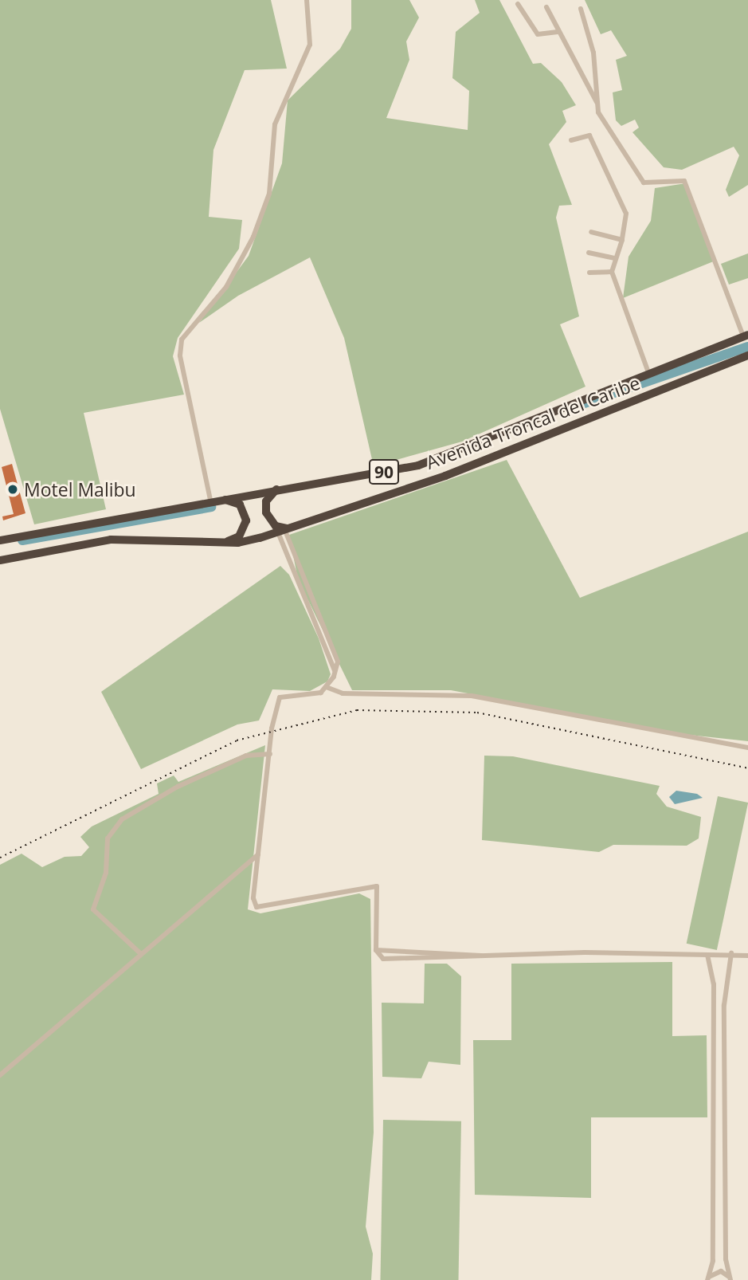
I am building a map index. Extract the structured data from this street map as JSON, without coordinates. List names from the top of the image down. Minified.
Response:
{"streets":{"highway":["Avenida Troncal del Caribe","90"]},"places":["Motel Malibu"]}
